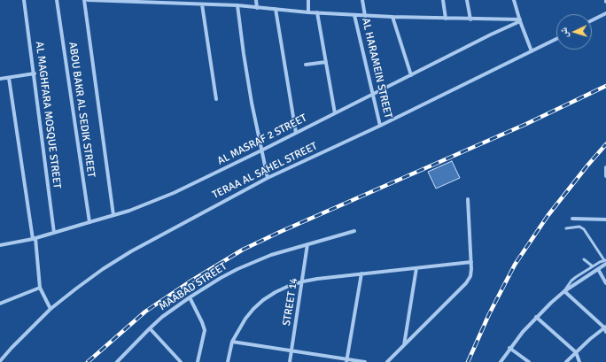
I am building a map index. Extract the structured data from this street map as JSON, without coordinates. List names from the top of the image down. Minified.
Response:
{"streets":{"street":["AL HARAMEIN STREET","ABOU BAKR AL SEDIK STREET","AL MAGHFARA MOSQUE STREET","AL MASRAF 2 STREET","TERAA AL SAHEL STREET","MAABAD STREET","STREET 14"]},"crossings":[["AL HARAMEIN STREET","AL MASRAF 2 STREET"],["AL HARAMEIN STREET","TERAA AL SAHEL STREET"],["ABOU BAKR AL SEDIK STREET","AL MASRAF 2 STREET"],["AL MAGHFARA MOSQUE STREET","AL MASRAF 2 STREET"],["MAABAD STREET","STREET 14"]],"north":"left"}
